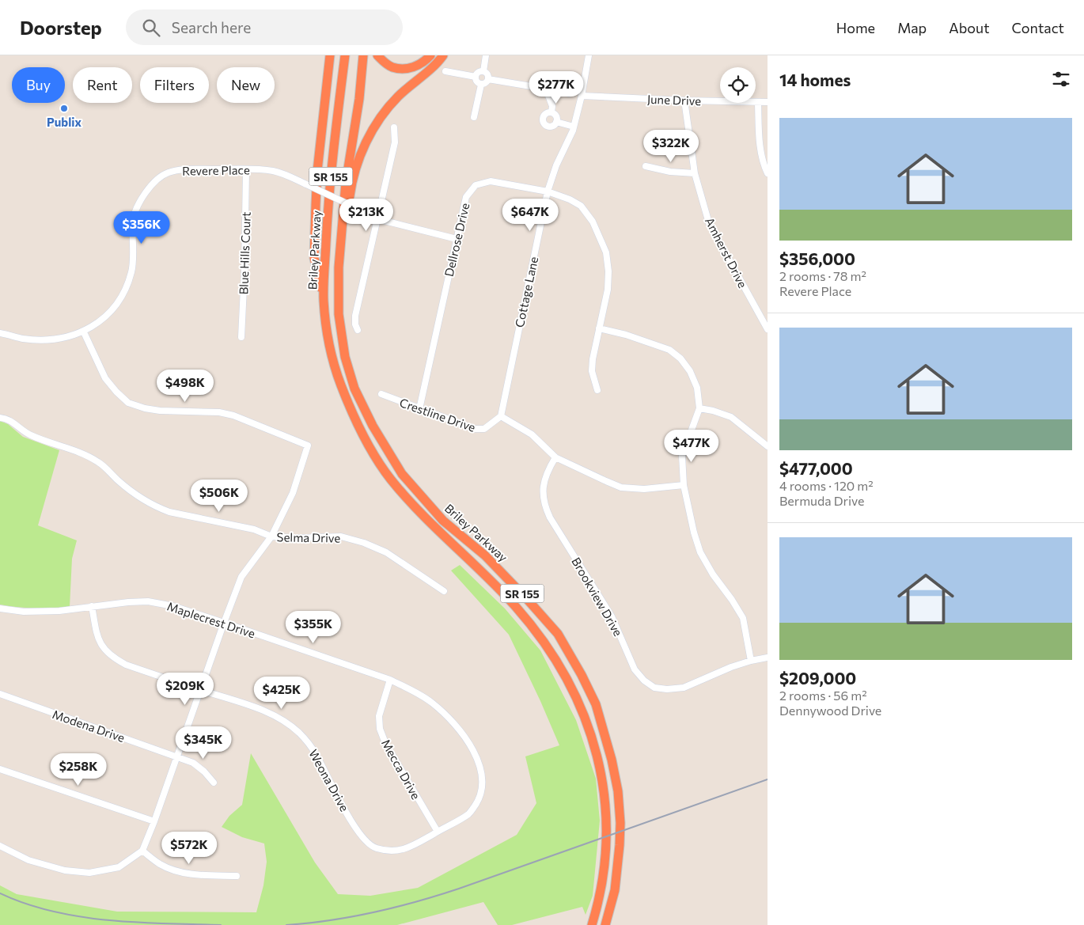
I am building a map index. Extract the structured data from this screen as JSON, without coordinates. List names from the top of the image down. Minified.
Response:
{"streets":{"highway":["SR 155","Briley Parkway"],"street":["June Drive","Revere Place","Dellrose Drive","Amherst Drive","Blue Hills Court","Cottage Lane","Crestline Drive","Selma Drive","Brookview Drive","Maplecrest Drive","Modena Drive","Mecca Drive","Weona Drive"]},"crossings":[["June Drive","Amherst Drive"],["June Drive","Cottage Lane"],["Revere Place","Dellrose Drive"],["Revere Place","Blue Hills Court"],["Dellrose Drive","Cottage Lane"],["Dellrose Drive","Crestline Drive"],["Cottage Lane","Crestline Drive"],["Maplecrest Drive","Mecca Drive"],["Maplecrest Drive","Weona Drive"],["Mecca Drive","Weona Drive"]],"places":["Publix"],"page":{"header":"Doorstep","search":"Search here","nav":["Home","Map","About","Contact"],"heading":"14 homes","chip":["Buy","Rent","Filters","New"],"price":["$277K","$322K","$213K","$647K","$356K","$498K","$477K","$506K","$355K","$209K","$425K","$345K","$258K","$572K"],"list":[{"name":"$356,000","note":"2 rooms · 78 m² · Revere Place"},{"name":"$477,000","note":"4 rooms · 120 m² · Bermuda Drive"},{"name":"$209,000","note":"2 rooms · 56 m² · Dennywood Drive"}]}}
